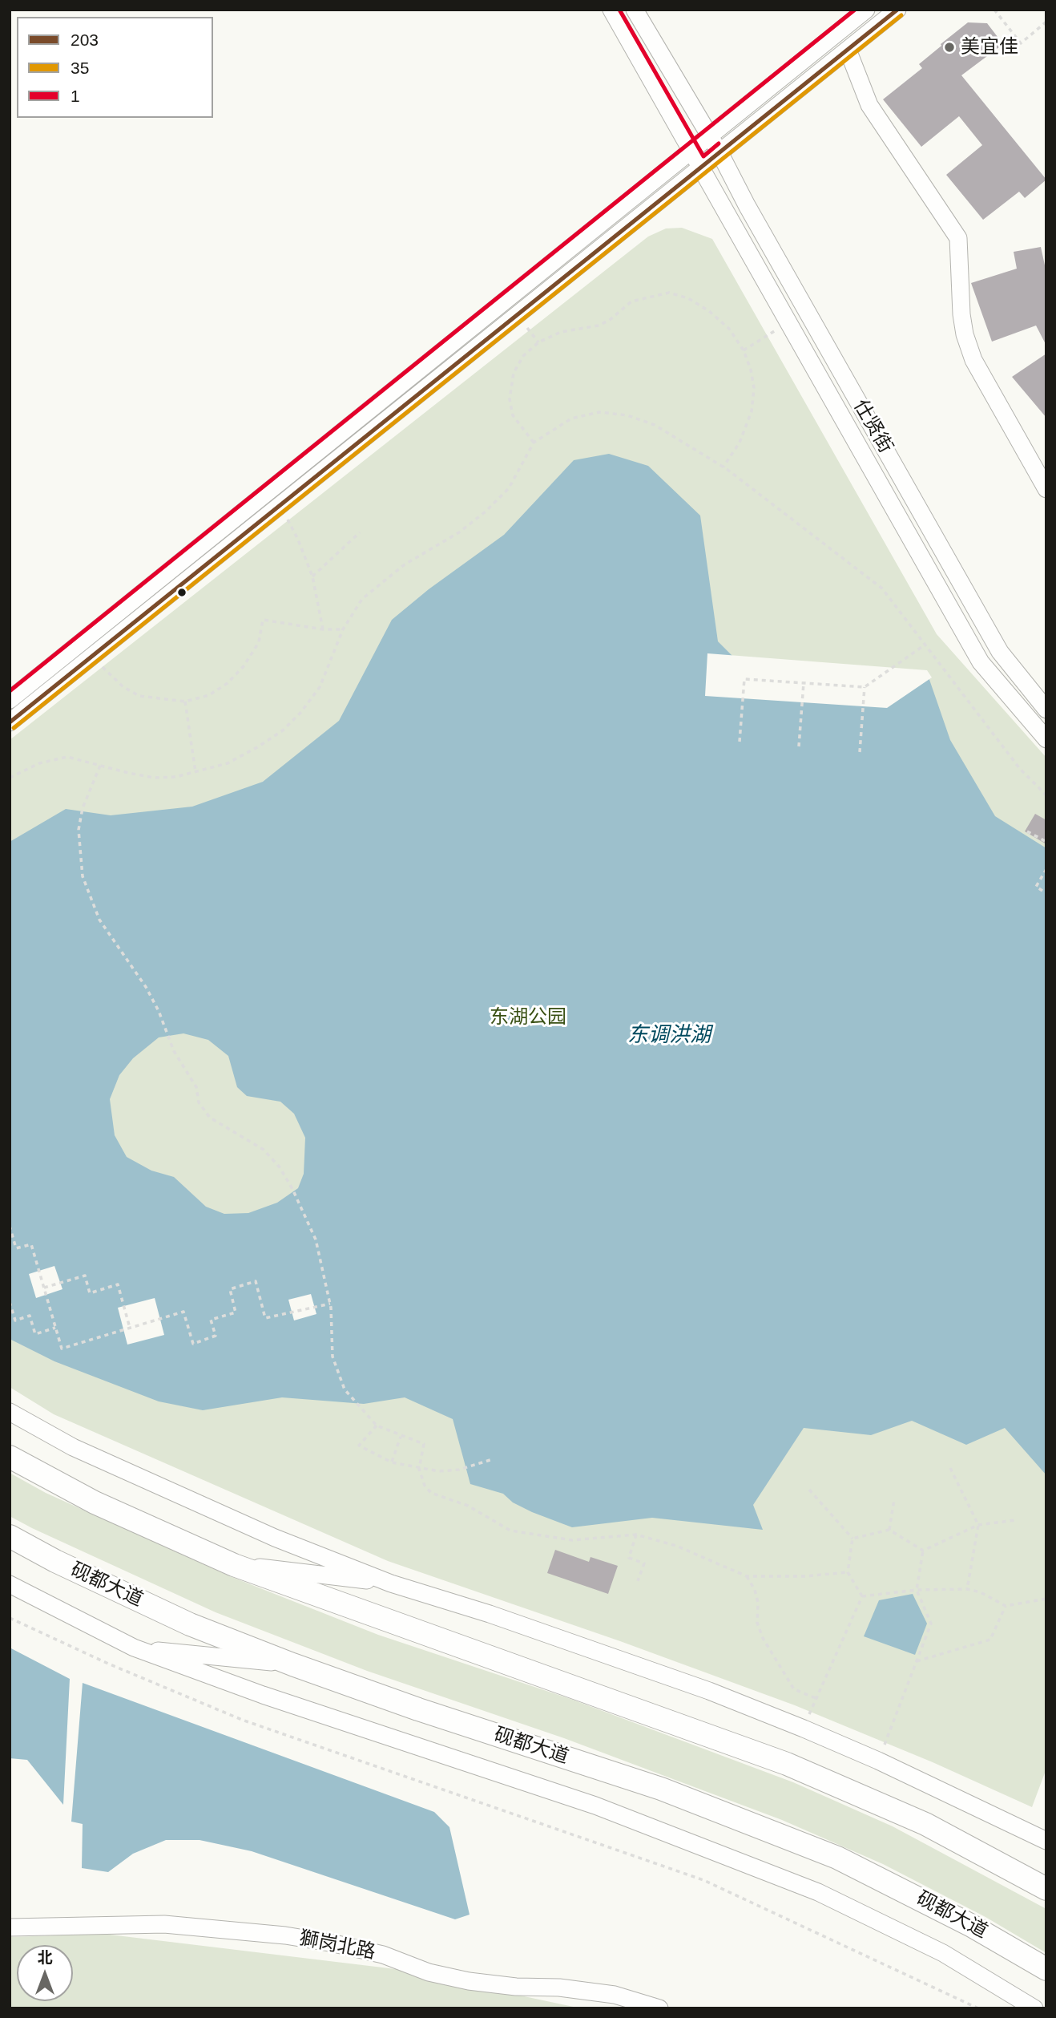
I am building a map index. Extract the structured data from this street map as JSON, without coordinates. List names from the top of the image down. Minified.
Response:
{"streets":{"main road":["砚都大道"],"street":["仕贤街","獅岗北路"]},"water":["东调洪湖"],"parks":["东湖公园"],"places":["美宜佳"],"lines":["transit line 203","transit line 1","transit line 35"],"legend":["203","35","1"],"north":"top"}
